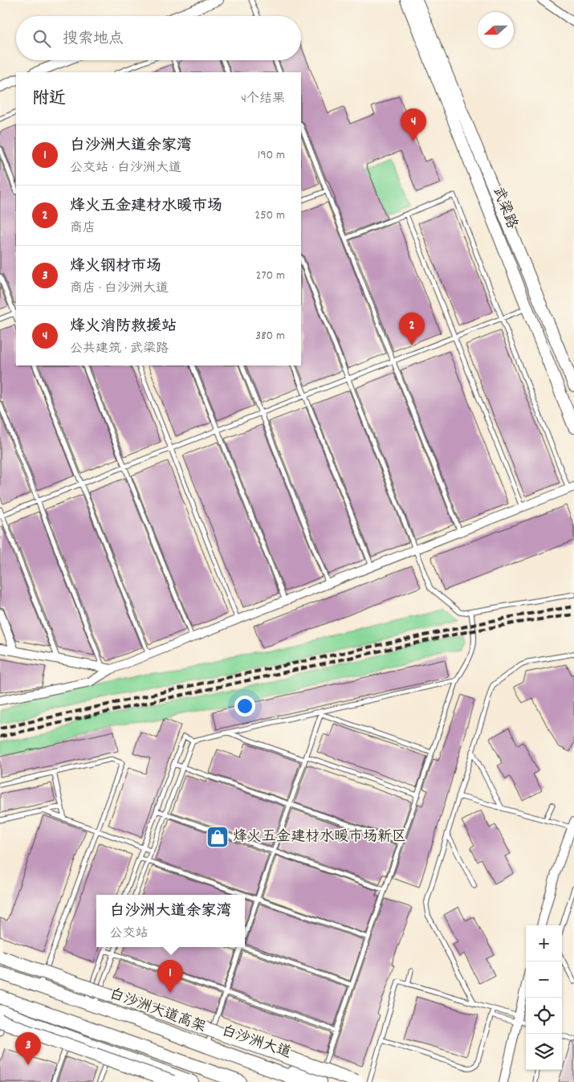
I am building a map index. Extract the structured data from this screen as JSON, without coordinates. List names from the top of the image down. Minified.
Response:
{"streets":{"main road":["武梁路","白沙洲大道高架","白沙洲大道"]},"places":{"shop":["烽火五金建材水暖市场新区"]},"north":"left","page":{"search":"搜索地点","heading":["附近","4个结果"],"pins":["4","2","1","3"],"list":[{"mark":"1","name":"白沙洲大道余家湾","note":"公交站 · 白沙洲大道","value":"190 m"},{"mark":"2","name":"烽火五金建材水暖市场","note":"商店","value":"250 m"},{"mark":"3","name":"烽火钢材市场","note":"商店 · 白沙洲大道","value":"270 m"},{"mark":"4","name":"烽火消防救援站","note":"公共建筑 · 武梁路","value":"380 m"}],"popup":["白沙洲大道余家湾","公交站"],"map_buttons":["+","−"]}}
